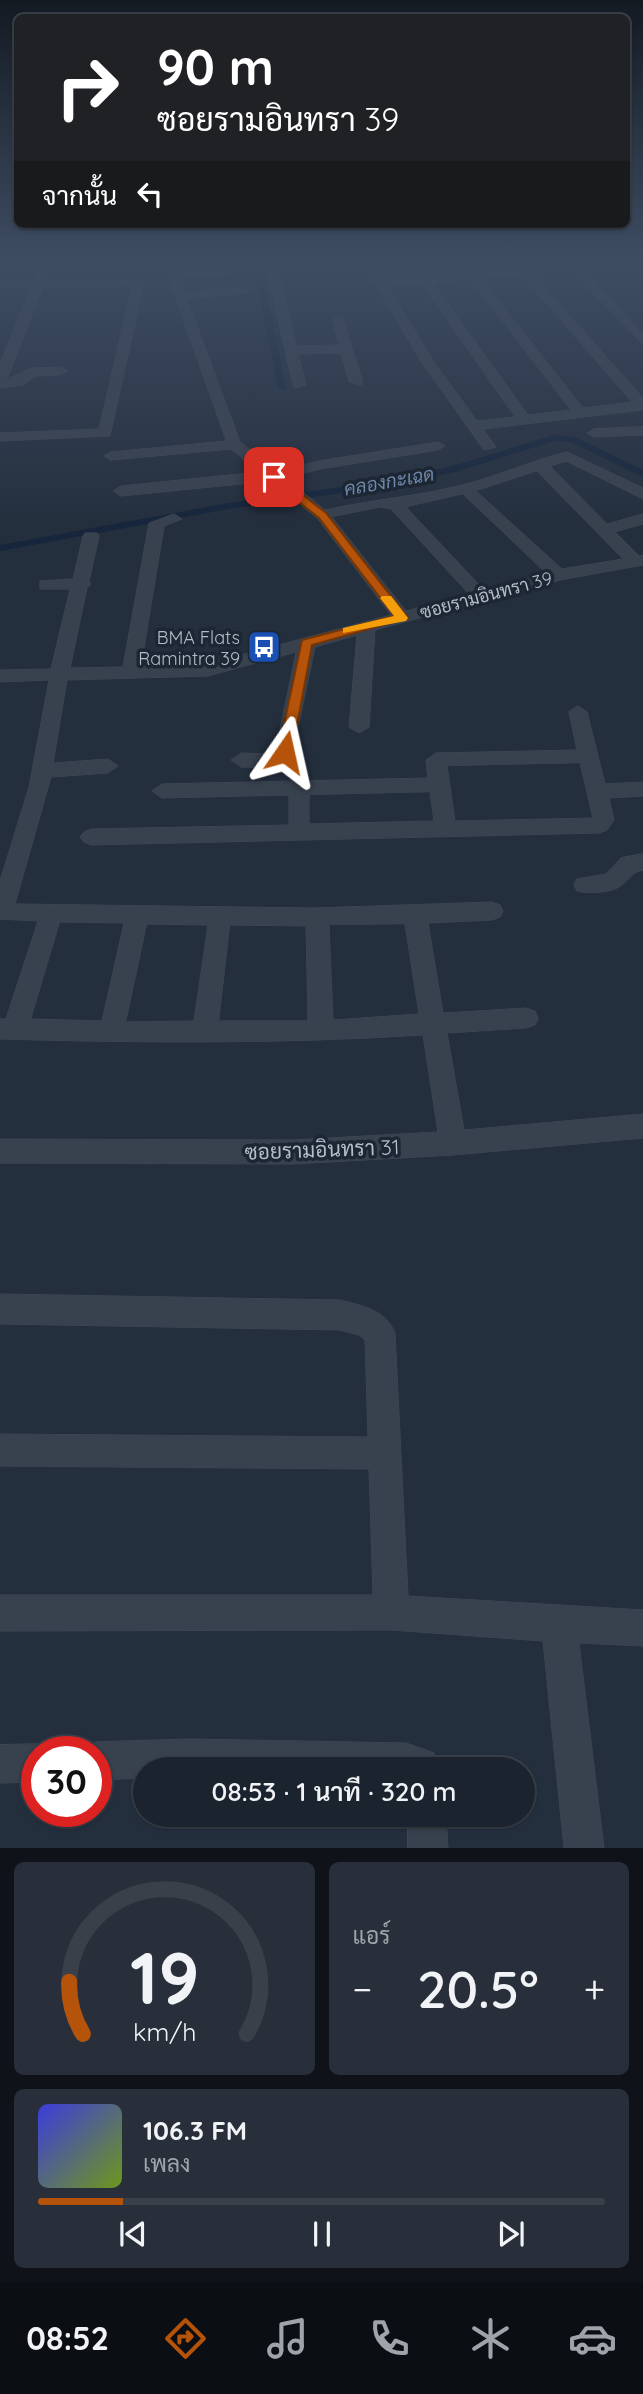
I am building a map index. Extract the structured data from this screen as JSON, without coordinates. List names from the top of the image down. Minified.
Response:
{"streets":{"street":["ซอยรามอินทรา 39","ซอยรามอินทรา 31"]},"water":["คลองกะเฉด"],"places":{"bus stop":["BMA Flats Ramintra 39"]},"page":{"turn":["90 m","ซอยรามอินทรา 39"],"then":"จากนั้น","limit":"30","trip":"08:53 · 1 นาที · 320 m","tile":"แอร์","heat":["−","20.5°","+"],"song":["106.3 FM","เพลง"],"tabs":"08:52","gauge":["19","km/h"]}}
